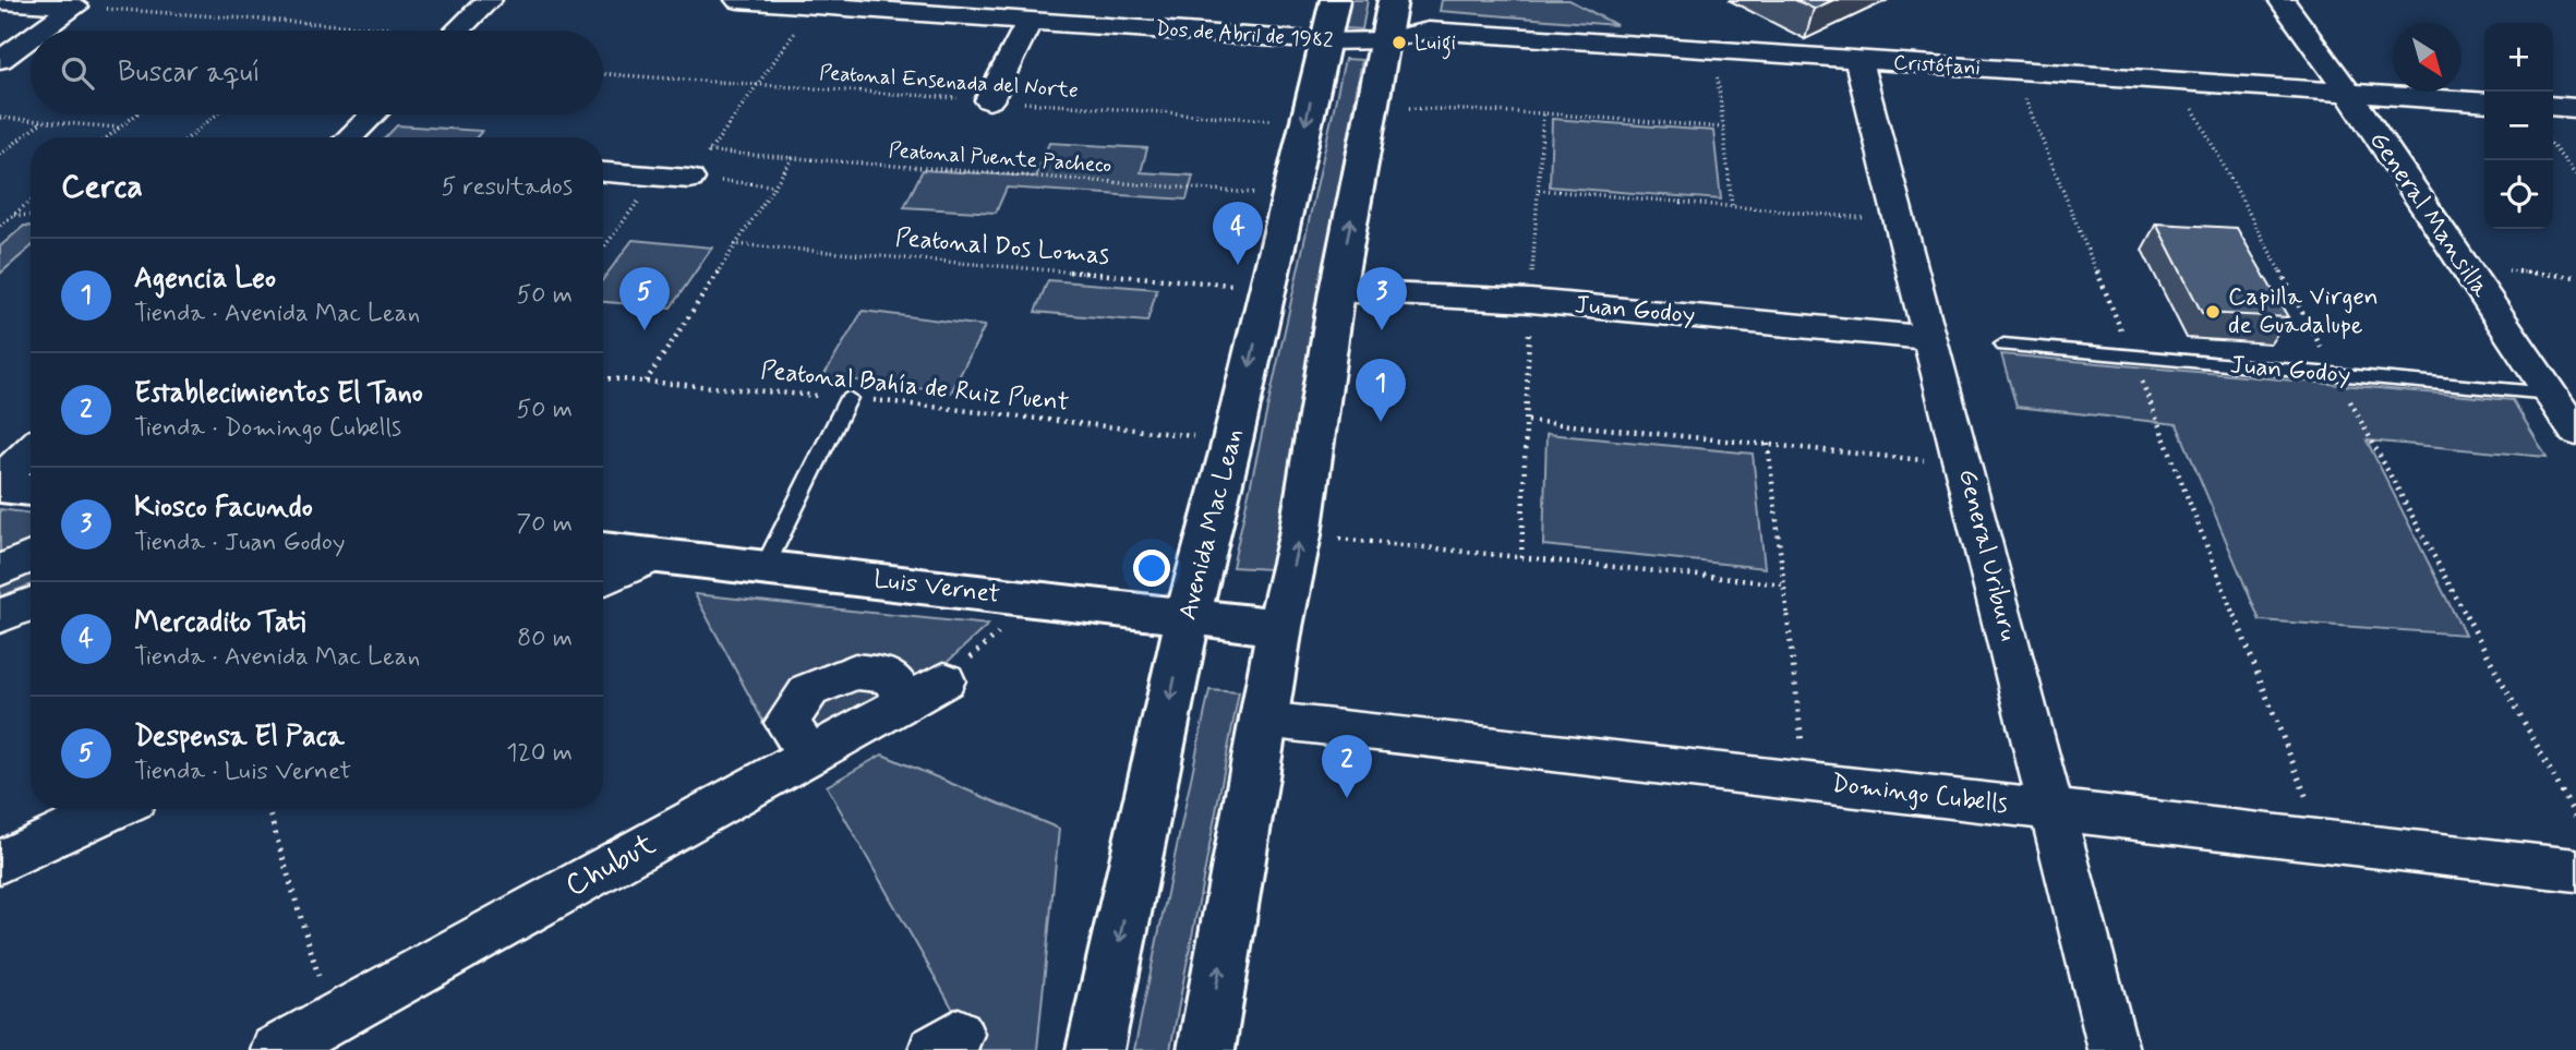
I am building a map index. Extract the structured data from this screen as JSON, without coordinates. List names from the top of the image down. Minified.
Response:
{"streets":{"main road":["Avenida Mac Lean","Luis Vernet"],"street":["Dos de Abril de 1982","Cristófani","General Mansilla","Juan Godoy","General Uriburu","Domingo Cubells","Chubut"],"path":["Peatonal Ensenada del Norte","Peatonal Puente Pacheco","Peatonal Dos Lomas","Peatonal Bahía de Ruiz Puent"]},"crossings":[["Dos de Abril de 1982","Cristófani"],["Dos de Abril de 1982","Avenida Mac Lean"],["Cristófani","General Mansilla"],["Cristófani","General Uriburu"],["Peatonal Ensenada del Norte","Avenida Mac Lean"],["Peatonal Puente Pacheco","Avenida Mac Lean"],["General Mansilla","Juan Godoy"],["Peatonal Dos Lomas","Avenida Mac Lean"],["Juan Godoy","General Uriburu"],["Peatonal Bahía de Ruiz Puent","Avenida Mac Lean"],["Avenida Mac Lean","Luis Vernet"],["General Uriburu","Domingo Cubells"]],"places":["Luigi","Capilla Virgen de Guadalupe"],"north":"bottom right","page":{"map_buttons":["+","−"],"search":"Buscar aquí","heading":["Cerca","5 resultados"],"pins":["4","3","5","1","2"],"list":[{"mark":"1","name":"Agencia Leo","note":"Tienda · Avenida Mac Lean","value":"50 m"},{"mark":"2","name":"Establecimientos El Tano","note":"Tienda · Domingo Cubells","value":"50 m"},{"mark":"3","name":"Kiosco Facundo","note":"Tienda · Juan Godoy","value":"70 m"},{"mark":"4","name":"Mercadito Tati","note":"Tienda · Avenida Mac Lean","value":"80 m"},{"mark":"5","name":"Despensa El Paca","note":"Tienda · Luis Vernet","value":"120 m"}]}}
